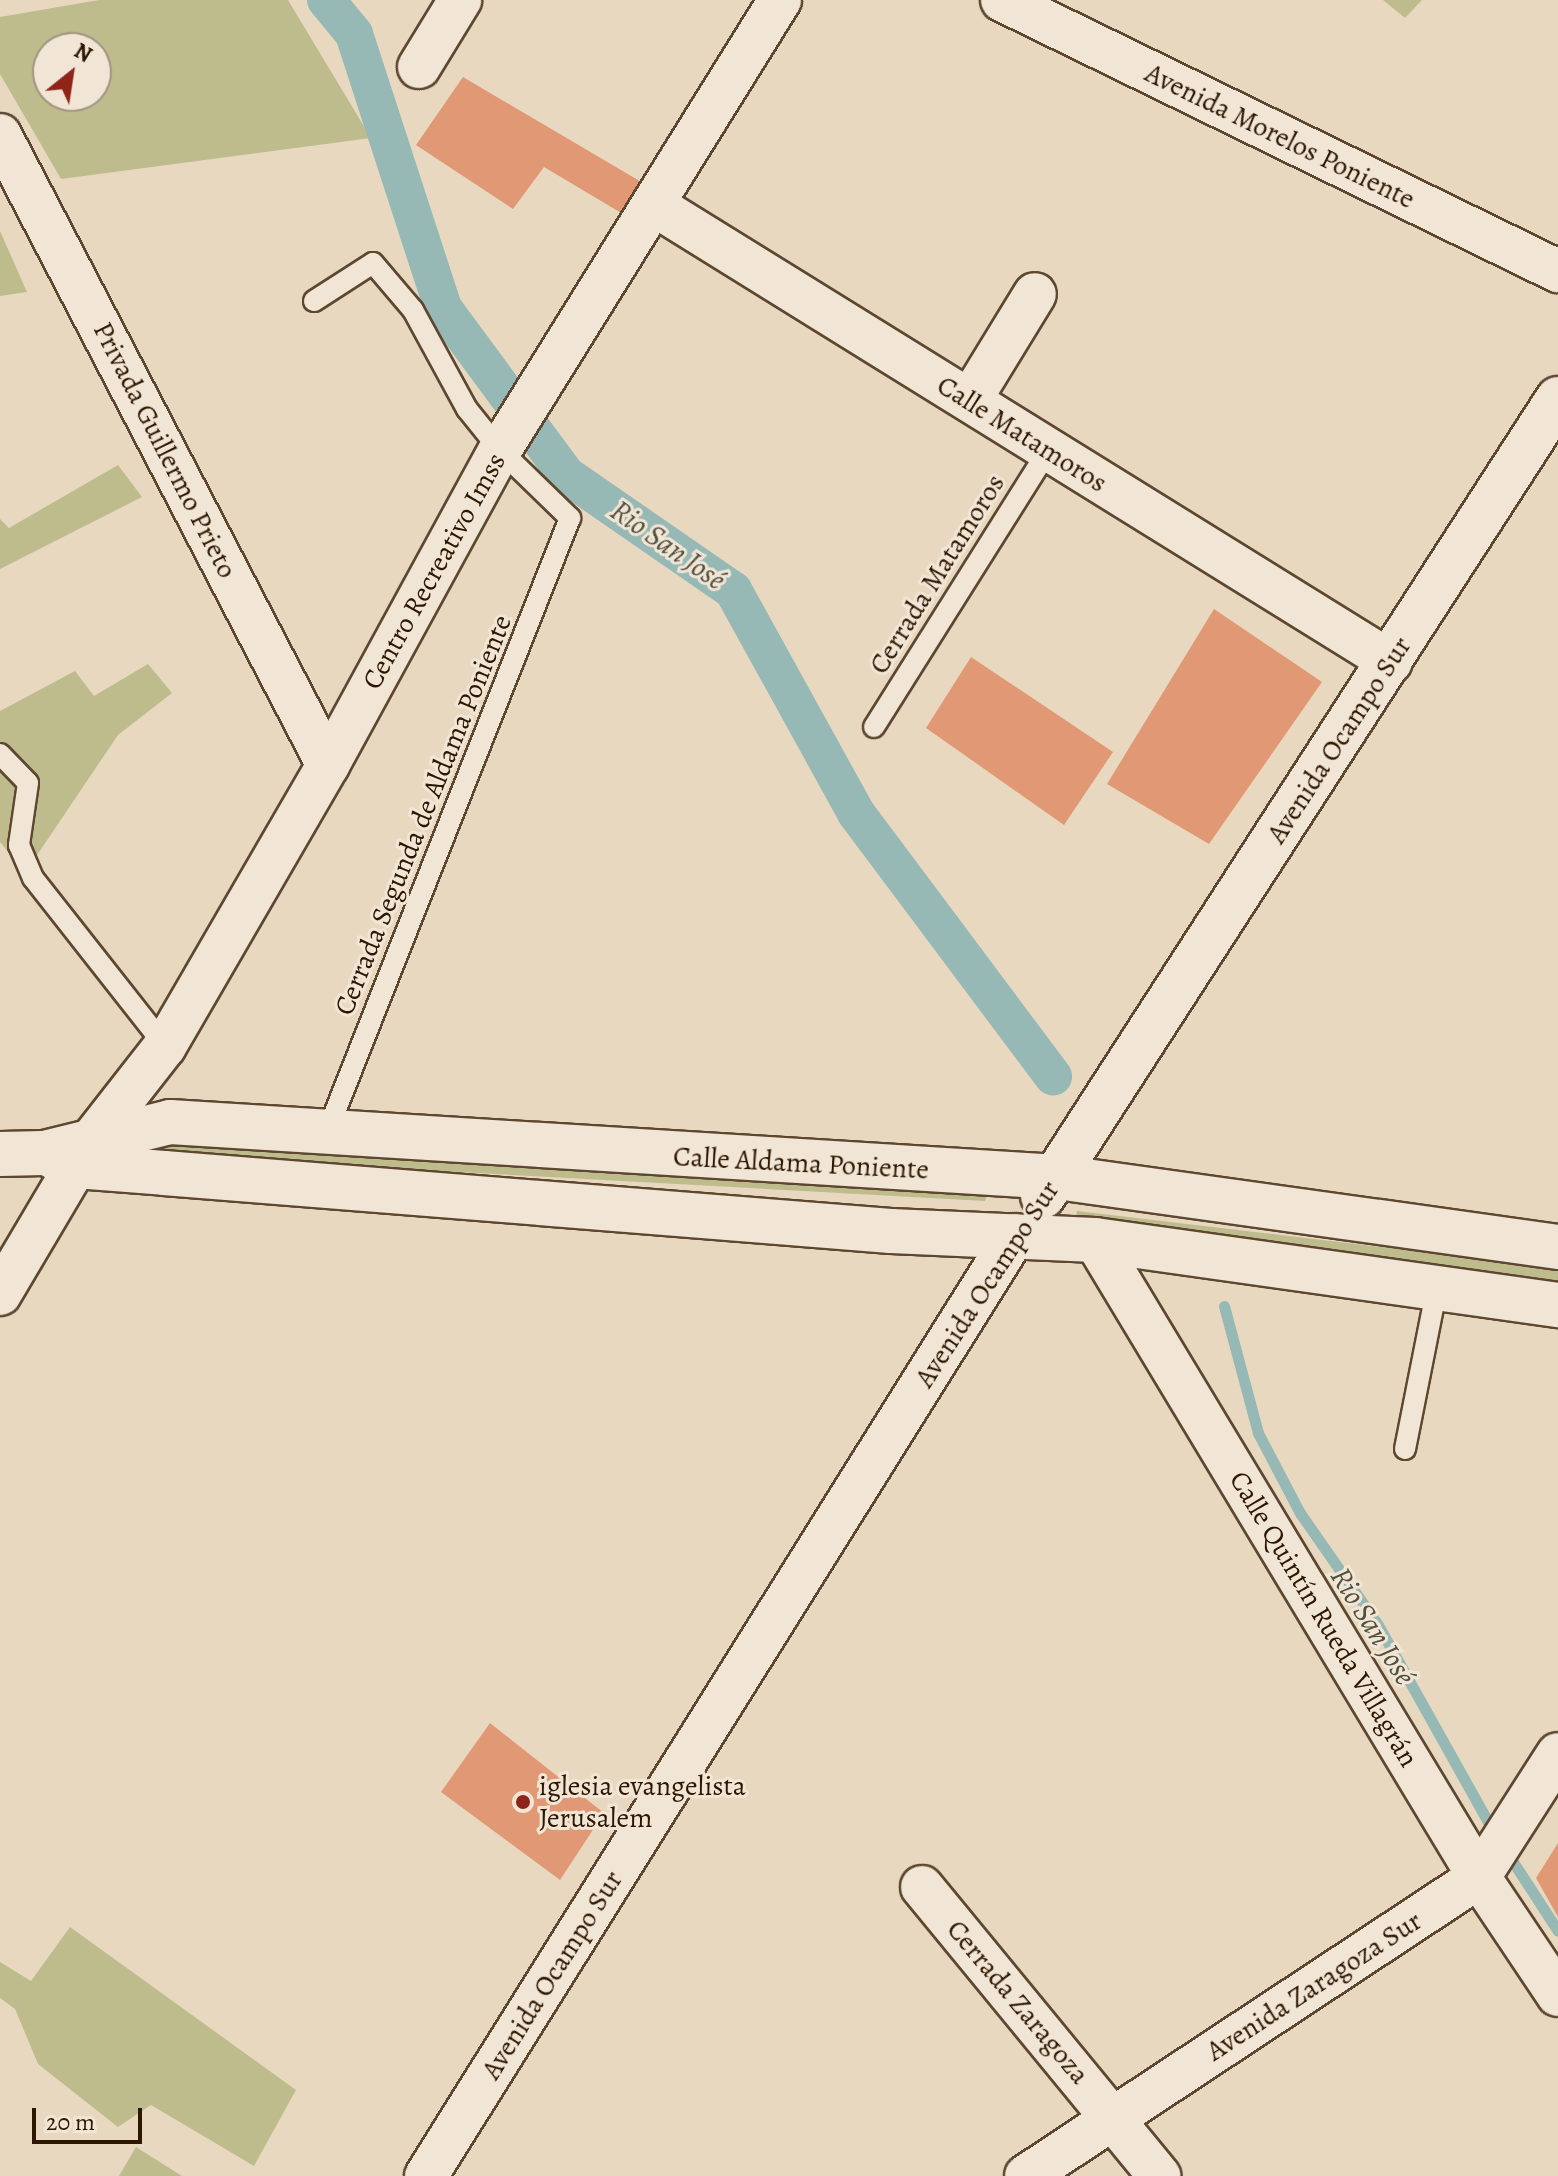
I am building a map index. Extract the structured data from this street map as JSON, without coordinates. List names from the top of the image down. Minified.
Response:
{"streets":{"main road":["Avenida Ocampo Sur","Calle Aldama Poniente"],"street":["Avenida Morelos Poniente","Calle Matamoros","Privada Guillermo Prieto","Centro Recreativo Imss","Calle Quintín Rueda Villagrán","Avenida Zaragoza Sur","Cerrada Zaragoza"],"lane":["Cerrada Matamoros","Cerrada Segunda de Aldama Poniente"]},"crossings":[["Calle Matamoros","Centro Recreativo Imss"],["Calle Matamoros","Cerrada Matamoros"],["Calle Matamoros","Avenida Ocampo Sur"],["Privada Guillermo Prieto","Centro Recreativo Imss"],["Centro Recreativo Imss","Cerrada Segunda de Aldama Poniente"],["Centro Recreativo Imss","Calle Aldama Poniente"],["Avenida Ocampo Sur","Calle Aldama Poniente"],["Cerrada Segunda de Aldama Poniente","Calle Aldama Poniente"],["Calle Aldama Poniente","Calle Quintín Rueda Villagrán"],["Calle Quintín Rueda Villagrán","Avenida Zaragoza Sur"],["Avenida Zaragoza Sur","Cerrada Zaragoza"]],"water":["Rio San José"],"places":["iglesia evangelista Jerusalem"],"scale_bar":"20 m","north":"top right"}
